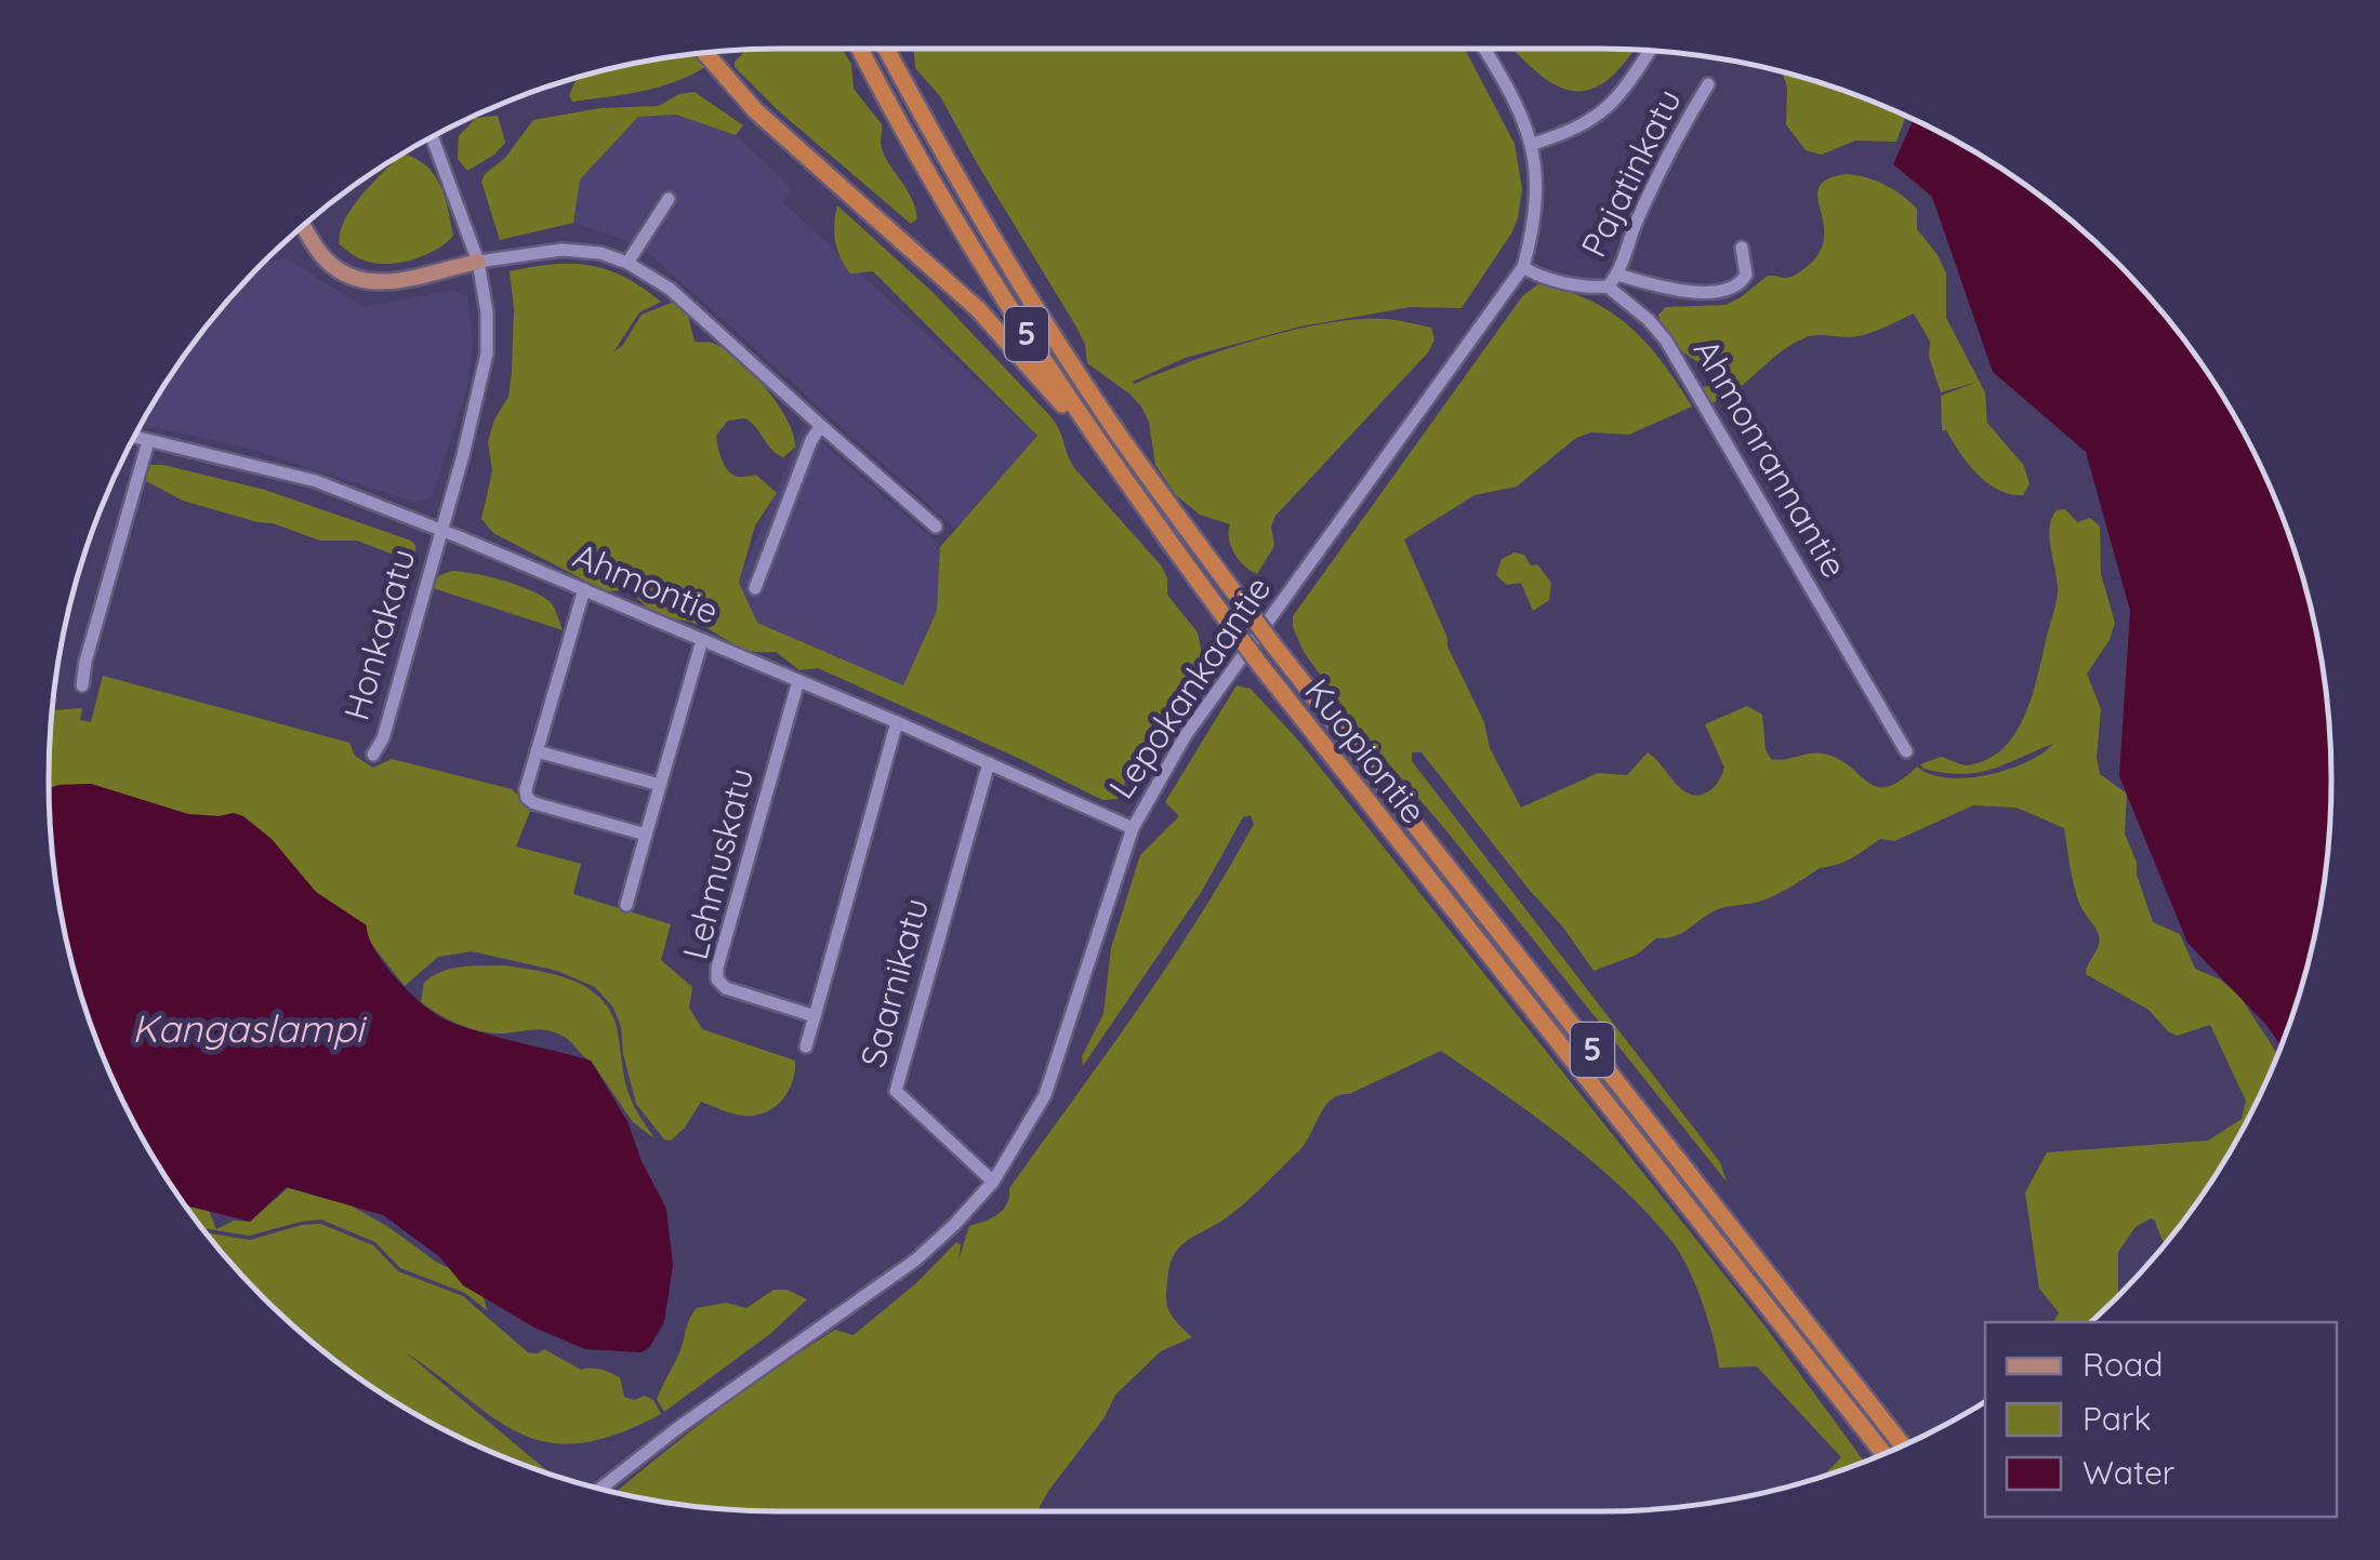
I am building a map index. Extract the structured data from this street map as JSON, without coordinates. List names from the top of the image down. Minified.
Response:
{"streets":{"highway":["5","Kuopiontie"],"street":["Pajatinkatu","Ahmonrannantie","Ahmontie","Honkakatu","Lepokankaantie","Lehmuskatu","Saarnikatu"]},"crossings":[["Pajatinkatu","Ahmonrannantie"],["Ahmontie","Honkakatu"],["Ahmontie","Lepokankaantie"],["Ahmontie","Lehmuskatu"],["Ahmontie","Saarnikatu"],["Lepokankaantie","Saarnikatu"]],"water":["Kangaslampi"],"legend":["Road","Park","Water"]}
